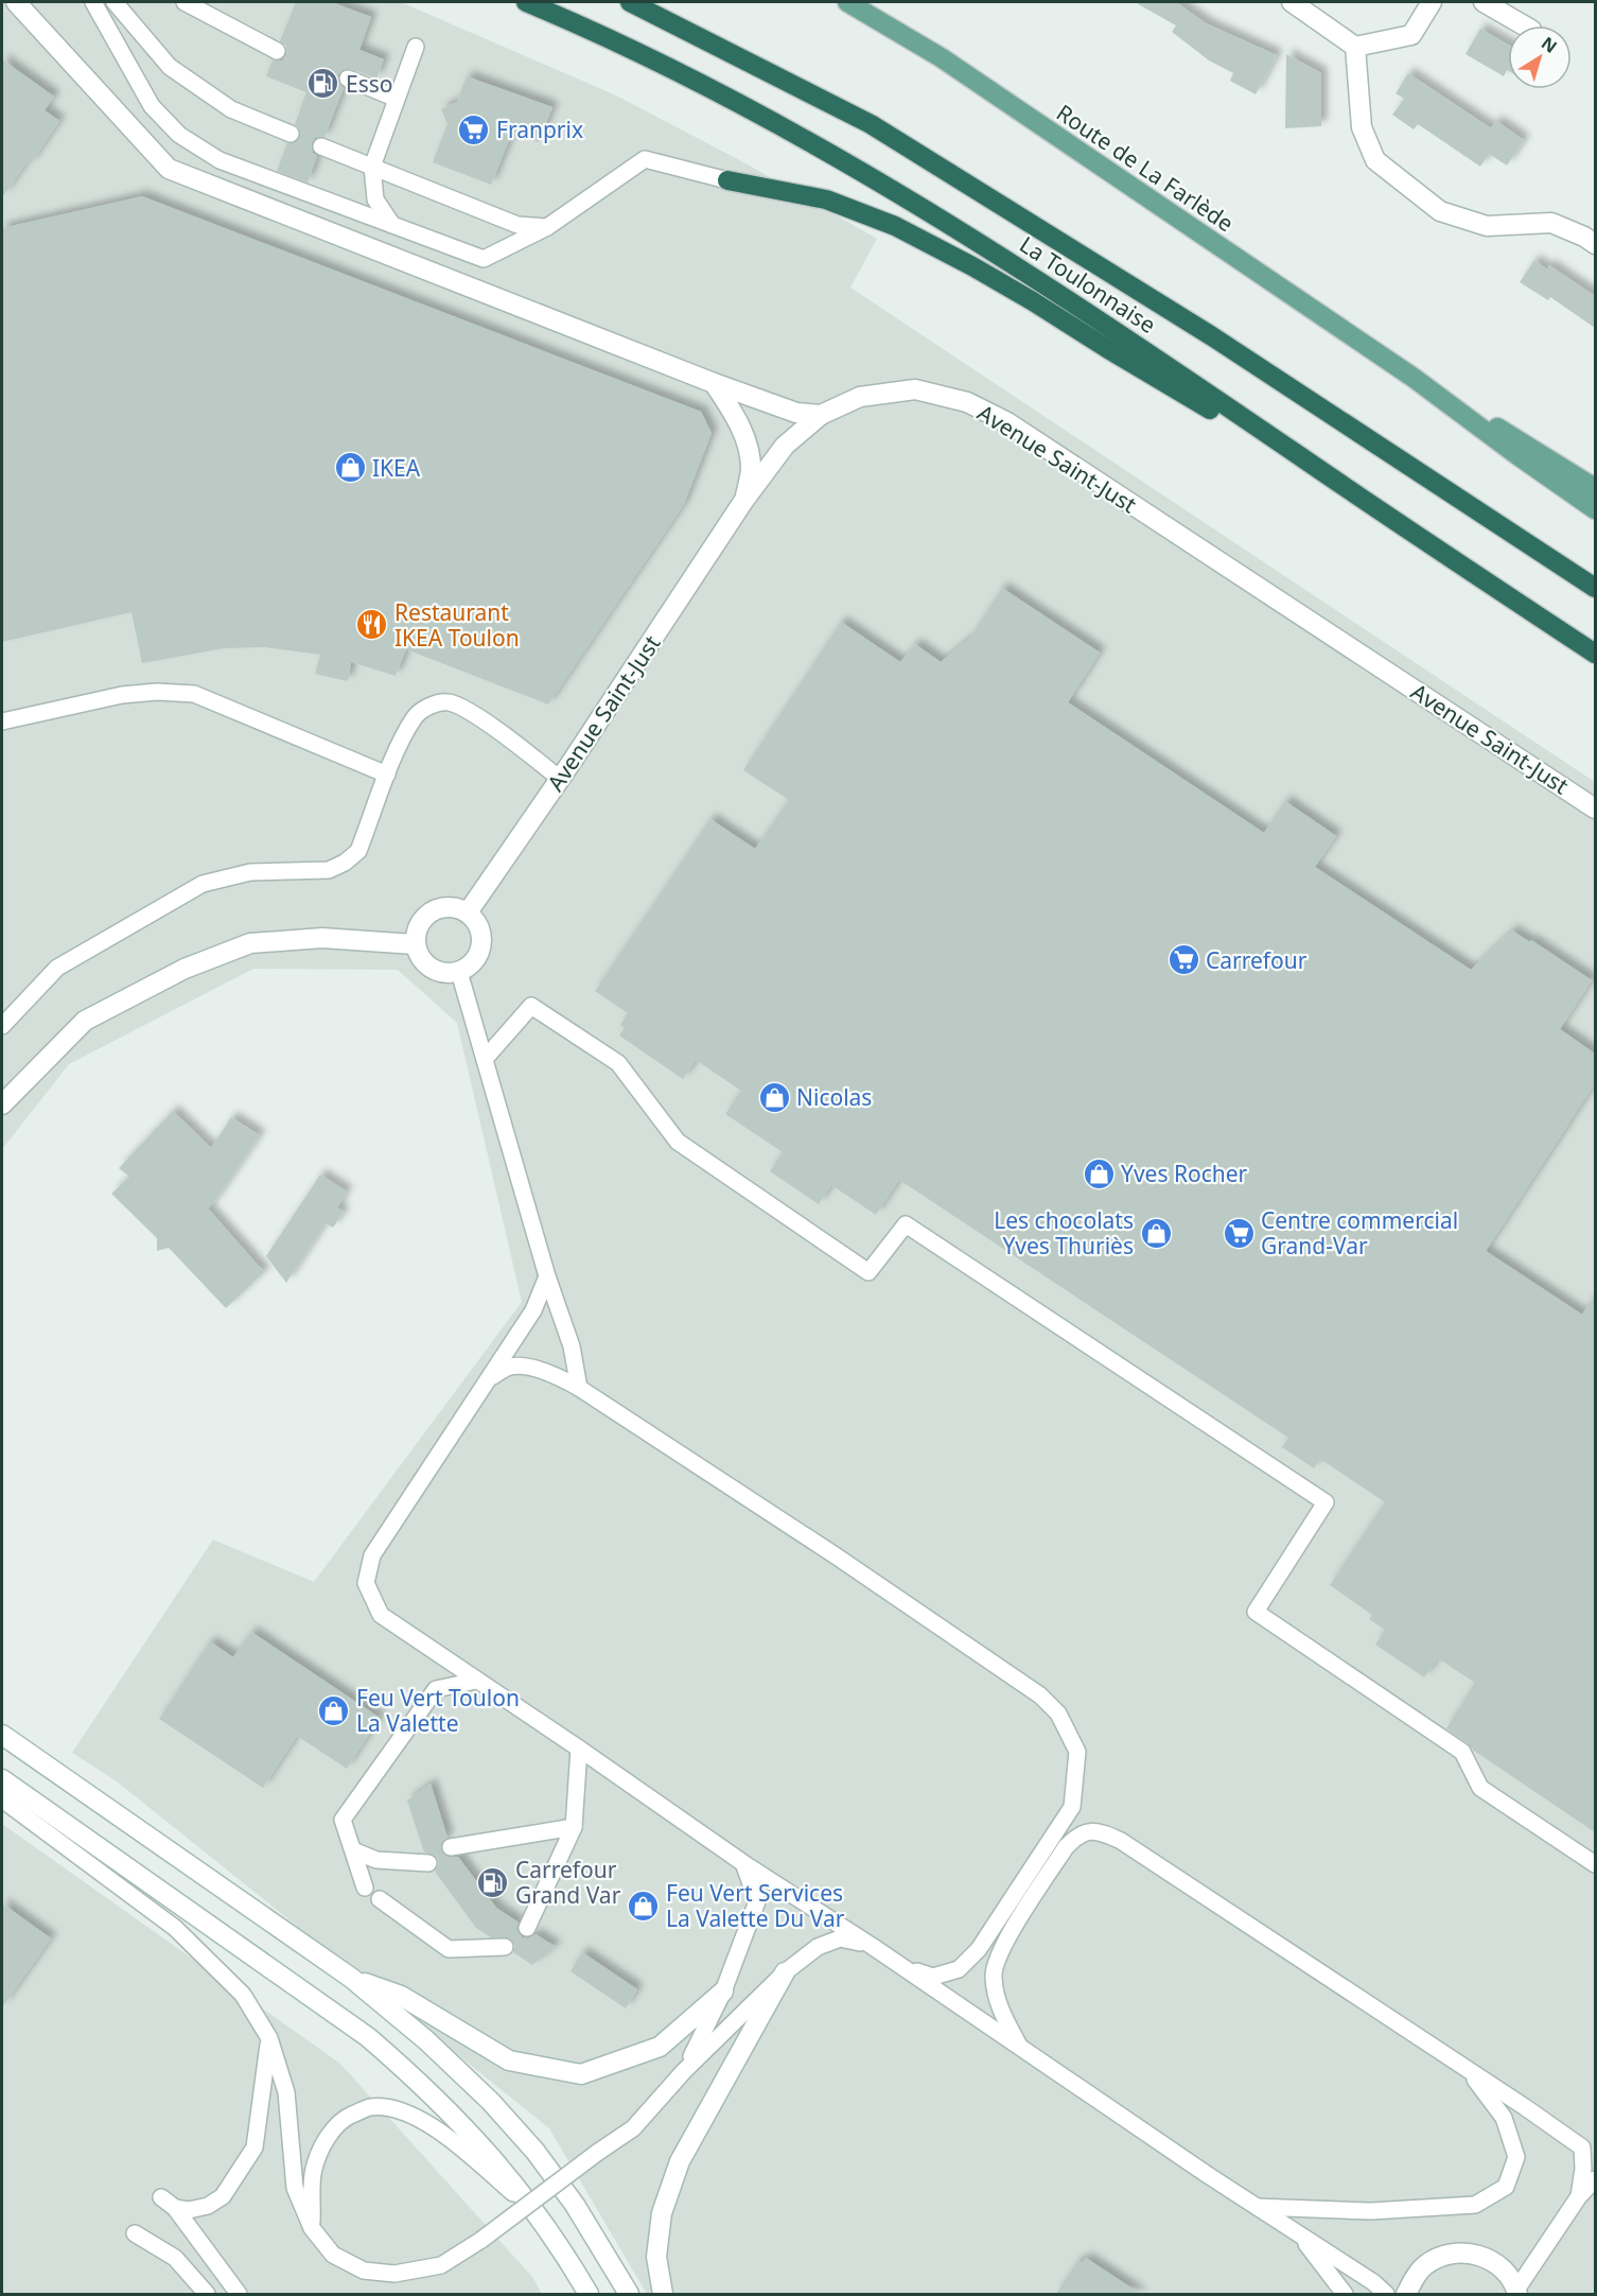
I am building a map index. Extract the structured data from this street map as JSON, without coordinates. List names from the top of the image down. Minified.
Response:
{"streets":{"highway":["La Toulonnaise"],"main road":["Route de La Farlède"],"street":["Avenue Saint-Just"]},"places":{"fuel station":["Esso","Carrefour Grand Var"],"supermarket":["Franprix","Carrefour","Centre commercial Grand-Var"],"shop":["IKEA","Nicolas","Yves Rocher","Les chocolats Yves Thuriès","Feu Vert Toulon La Valette","Feu Vert Services La Valette Du Var"],"restaurant":["Restaurant IKEA Toulon"]},"north":"top right"}
